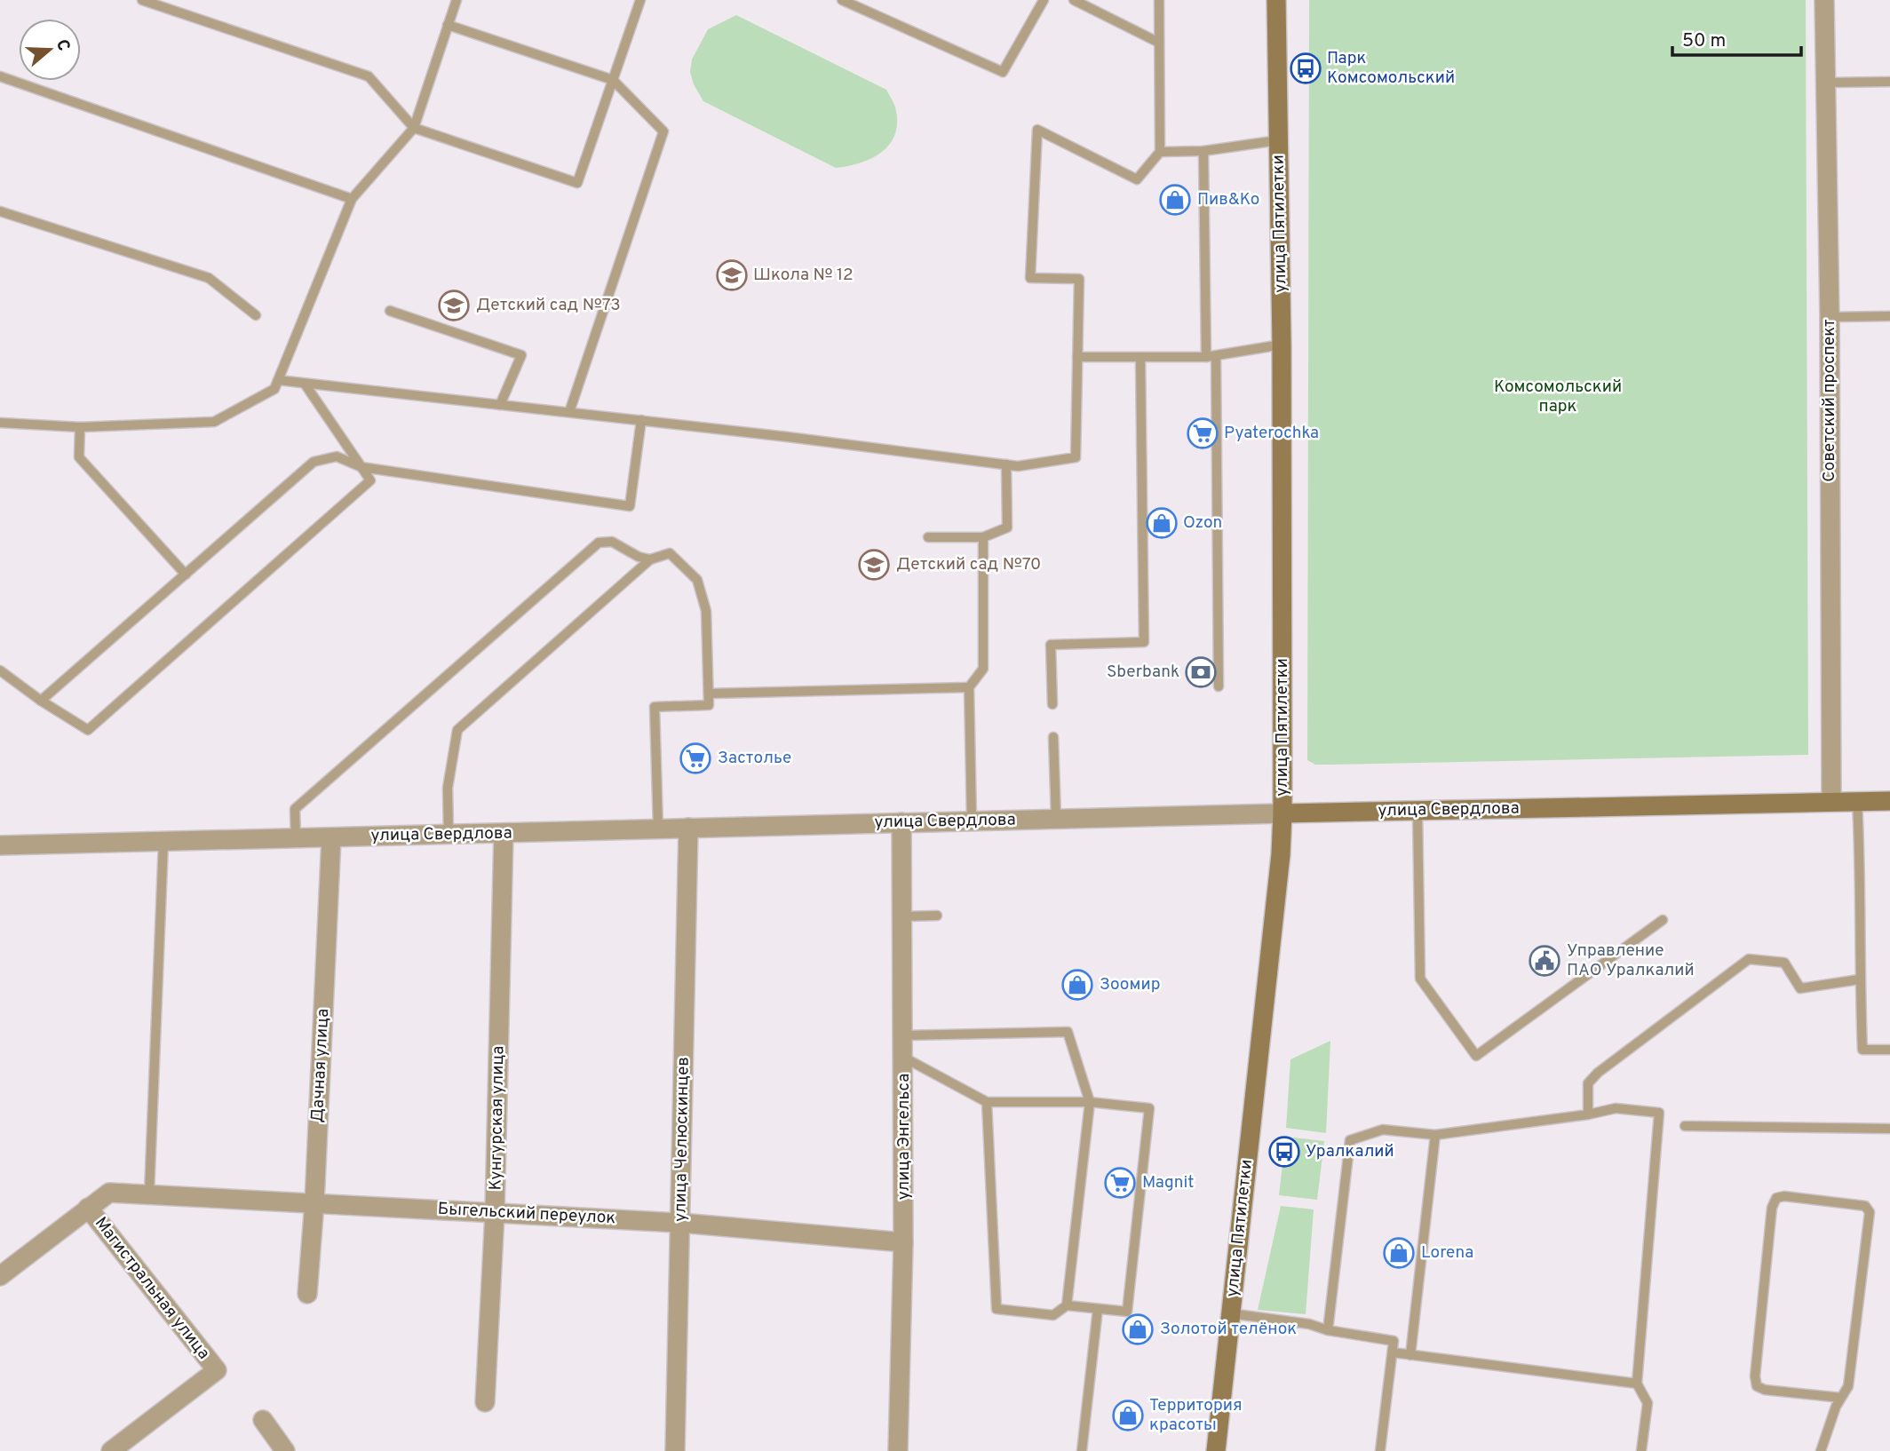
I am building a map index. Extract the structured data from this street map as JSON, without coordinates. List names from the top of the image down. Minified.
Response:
{"streets":{"main road":["улица Пятилетки","улица Свердлова"],"street":["Советский проспект","Дачная улица","Кунгурская улица","улица Энгельса","улица Челюскинцев","Быгельский переулок","Магистральная улица"]},"crossings":[["улица Пятилетки","улица Свердлова"],["Советский проспект","улица Свердлова"],["улица Свердлова","Дачная улица"],["улица Свердлова","Кунгурская улица"],["улица Свердлова","улица Энгельса"],["улица Свердлова","улица Челюскинцев"],["Дачная улица","Быгельский переулок"],["Кунгурская улица","Быгельский переулок"],["улица Энгельса","Быгельский переулок"],["улица Челюскинцев","Быгельский переулок"],["Быгельский переулок","Магистральная улица"]],"parks":["Комсомольский парк"],"places":{"bus stop":["Парк Комсомольский","Уралкалий"],"shop":["Пив&Ко","Ozon","Зоомир","Lorena","Золотой телёнок","Территория красоты"],"school or university":["Школа № 12","Детский сад №73","Детский сад №70"],"supermarket":["Pyaterochka","Застолье","Magnit"],"bank":["Sberbank"],"public building":["Управление ПАО Уралкалий"]},"scale_bar":"50 m","north":"right"}
